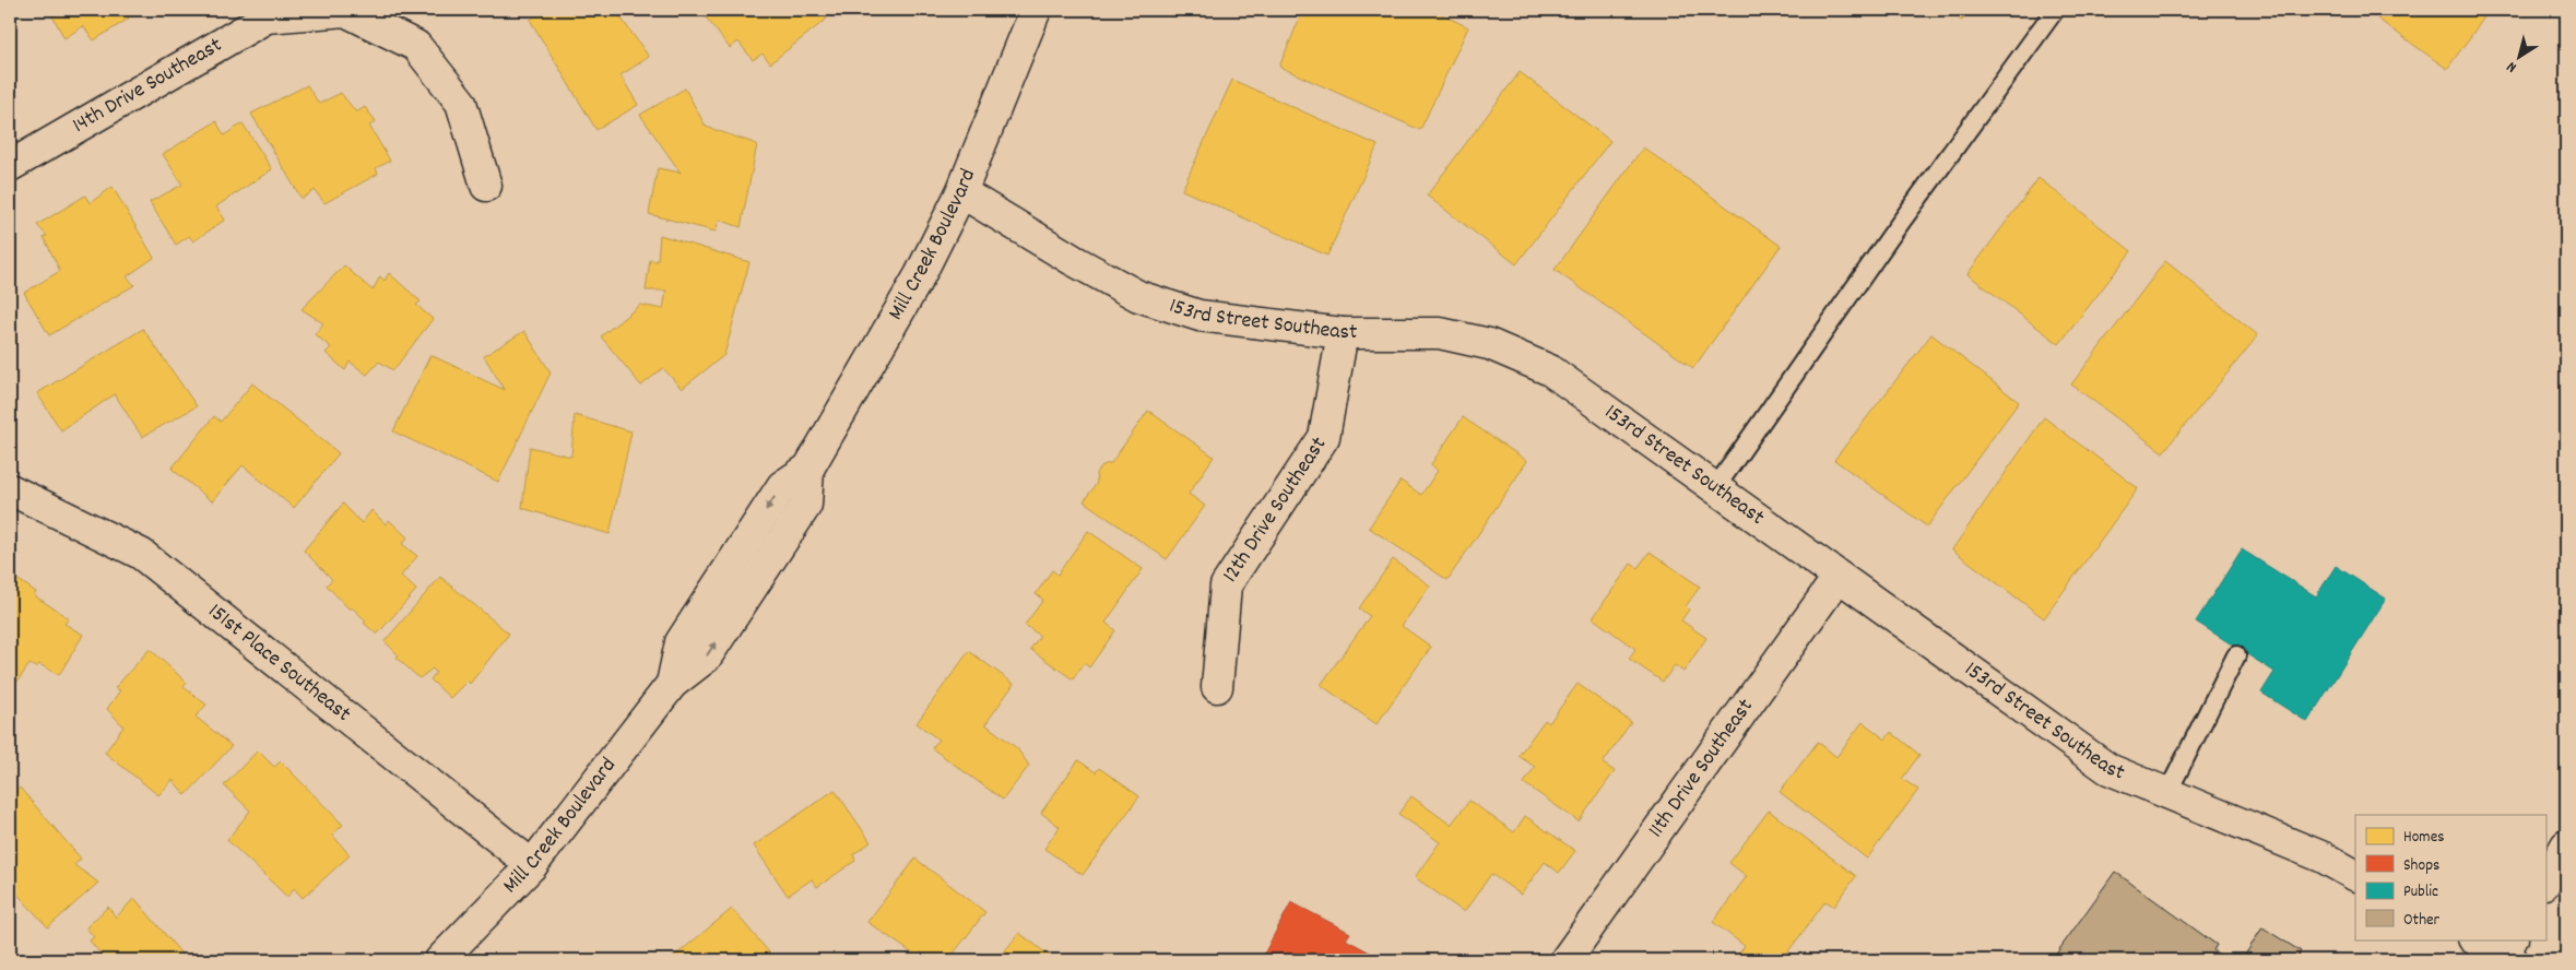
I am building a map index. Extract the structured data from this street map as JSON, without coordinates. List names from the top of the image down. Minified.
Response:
{"streets":{"street":["14th Drive Southeast","Mill Creek Boulevard","153rd Street Southeast","12th Drive Southeast","151st Place Southeast","11th Drive Southeast"]},"crossings":[["Mill Creek Boulevard","153rd Street Southeast"],["Mill Creek Boulevard","151st Place Southeast"],["153rd Street Southeast","12th Drive Southeast"],["153rd Street Southeast","11th Drive Southeast"]],"legend":["Homes","Shops","Public","Other"],"north":"bottom left"}
